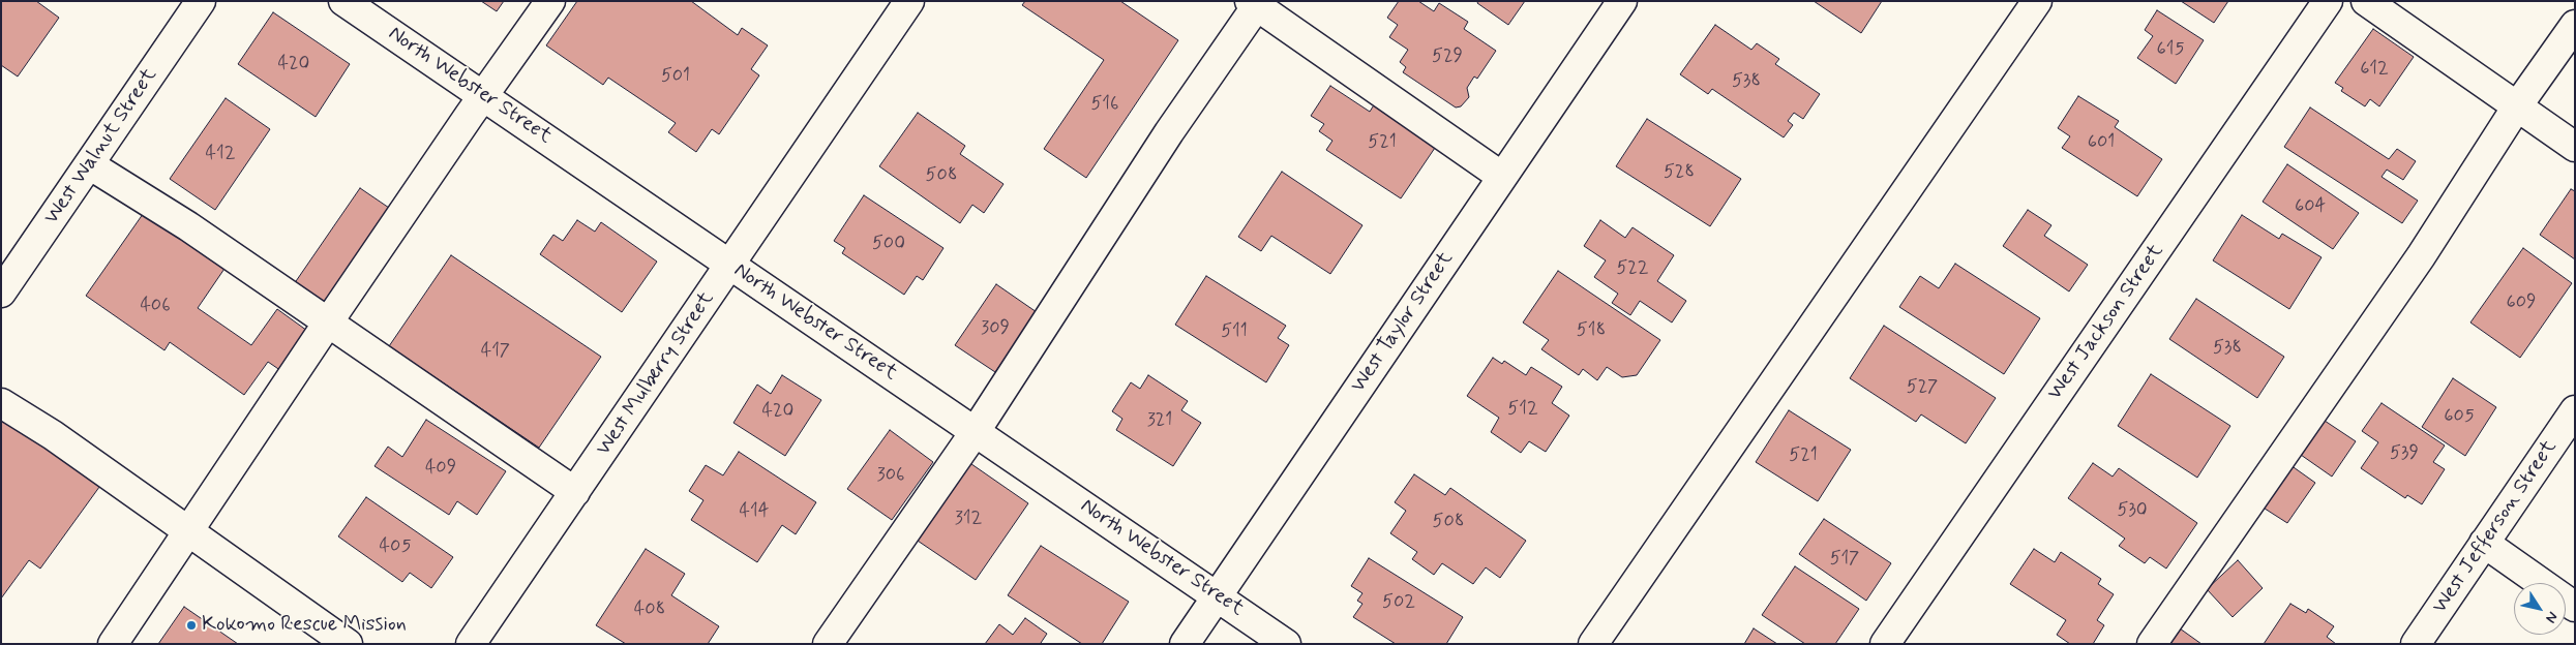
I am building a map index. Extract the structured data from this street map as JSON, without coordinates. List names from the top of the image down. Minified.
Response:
{"streets":{"street":["North Webster Street","West Walnut Street","West Taylor Street","West Jackson Street","West Mulberry Street","West Jefferson Street"]},"crossings":[["North Webster Street","West Taylor Street"],["North Webster Street","West Mulberry Street"]],"places":["Kokomo Rescue Mission"],"house_numbers":["615","529","420","612","501","538","516","521","601","412","528","508","604","500","522","609","406","309","518","511","538","417","527","512","420","605","321","539","521","409","306","530","414","312","508","405","517","502","408"],"north":"bottom right"}
